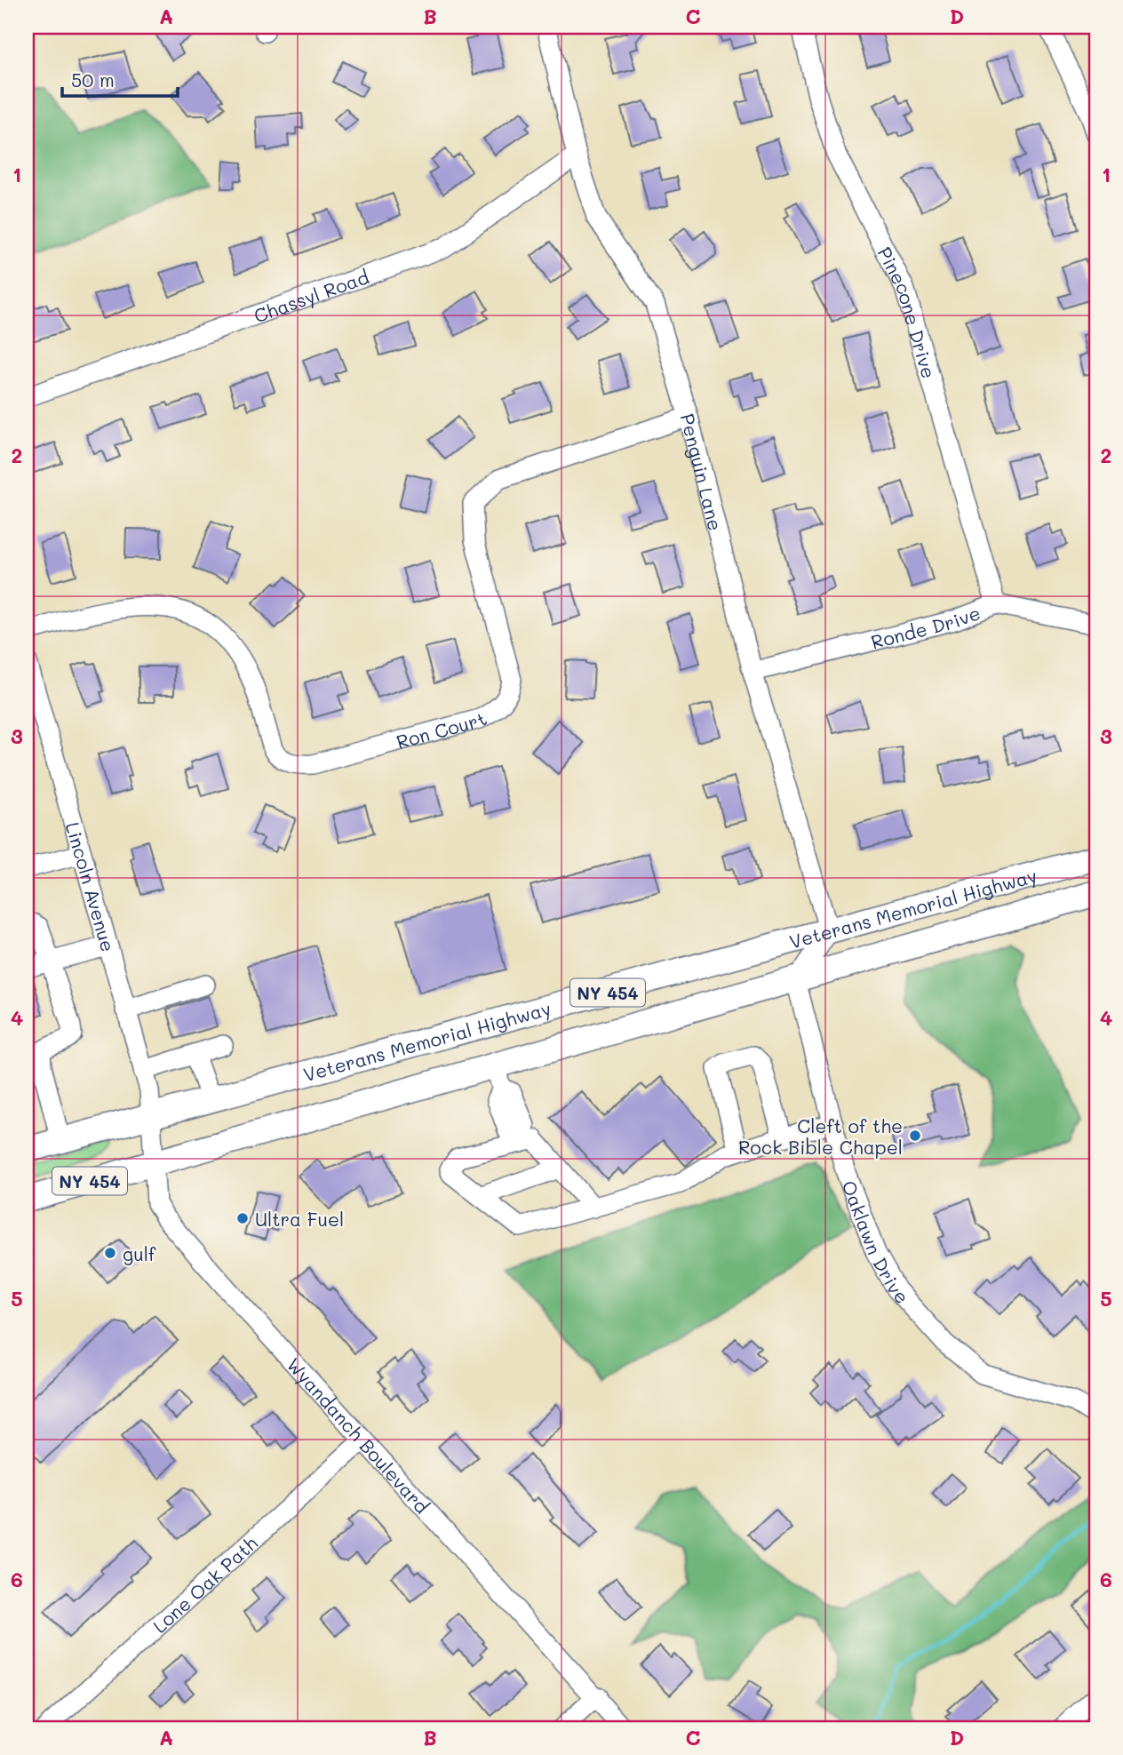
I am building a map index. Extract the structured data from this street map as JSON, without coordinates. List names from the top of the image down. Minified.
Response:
{"streets":{"main road":["Veterans Memorial Highway","NY 454"],"street":["Chassyl Road","Pinecone Drive","Penguin Lane","Ronde Drive","Ron Court","Lincoln Avenue","Oaklawn Drive","Wyandanch Boulevard","Lone Oak Path"]},"crossings":[["Chassyl Road","Penguin Lane"],["Pinecone Drive","Ronde Drive"],["Penguin Lane","Ronde Drive"],["Penguin Lane","Ron Court"],["Penguin Lane","Veterans Memorial Highway"],["Lincoln Avenue","Veterans Memorial Highway"],["Lincoln Avenue","Wyandanch Boulevard"],["Veterans Memorial Highway","NY 454"],["Veterans Memorial Highway","Oaklawn Drive"],["Veterans Memorial Highway","Wyandanch Boulevard"],["NY 454","Wyandanch Boulevard"],["Wyandanch Boulevard","Lone Oak Path"]],"places":["Cleft of the Rock Bible Chapel","Ultra Fuel","gulf"],"scale_bar":"50 m","grid":{"columns":["A","B","C","D"],"rows":["1","2","3","4","5","6"]}}
